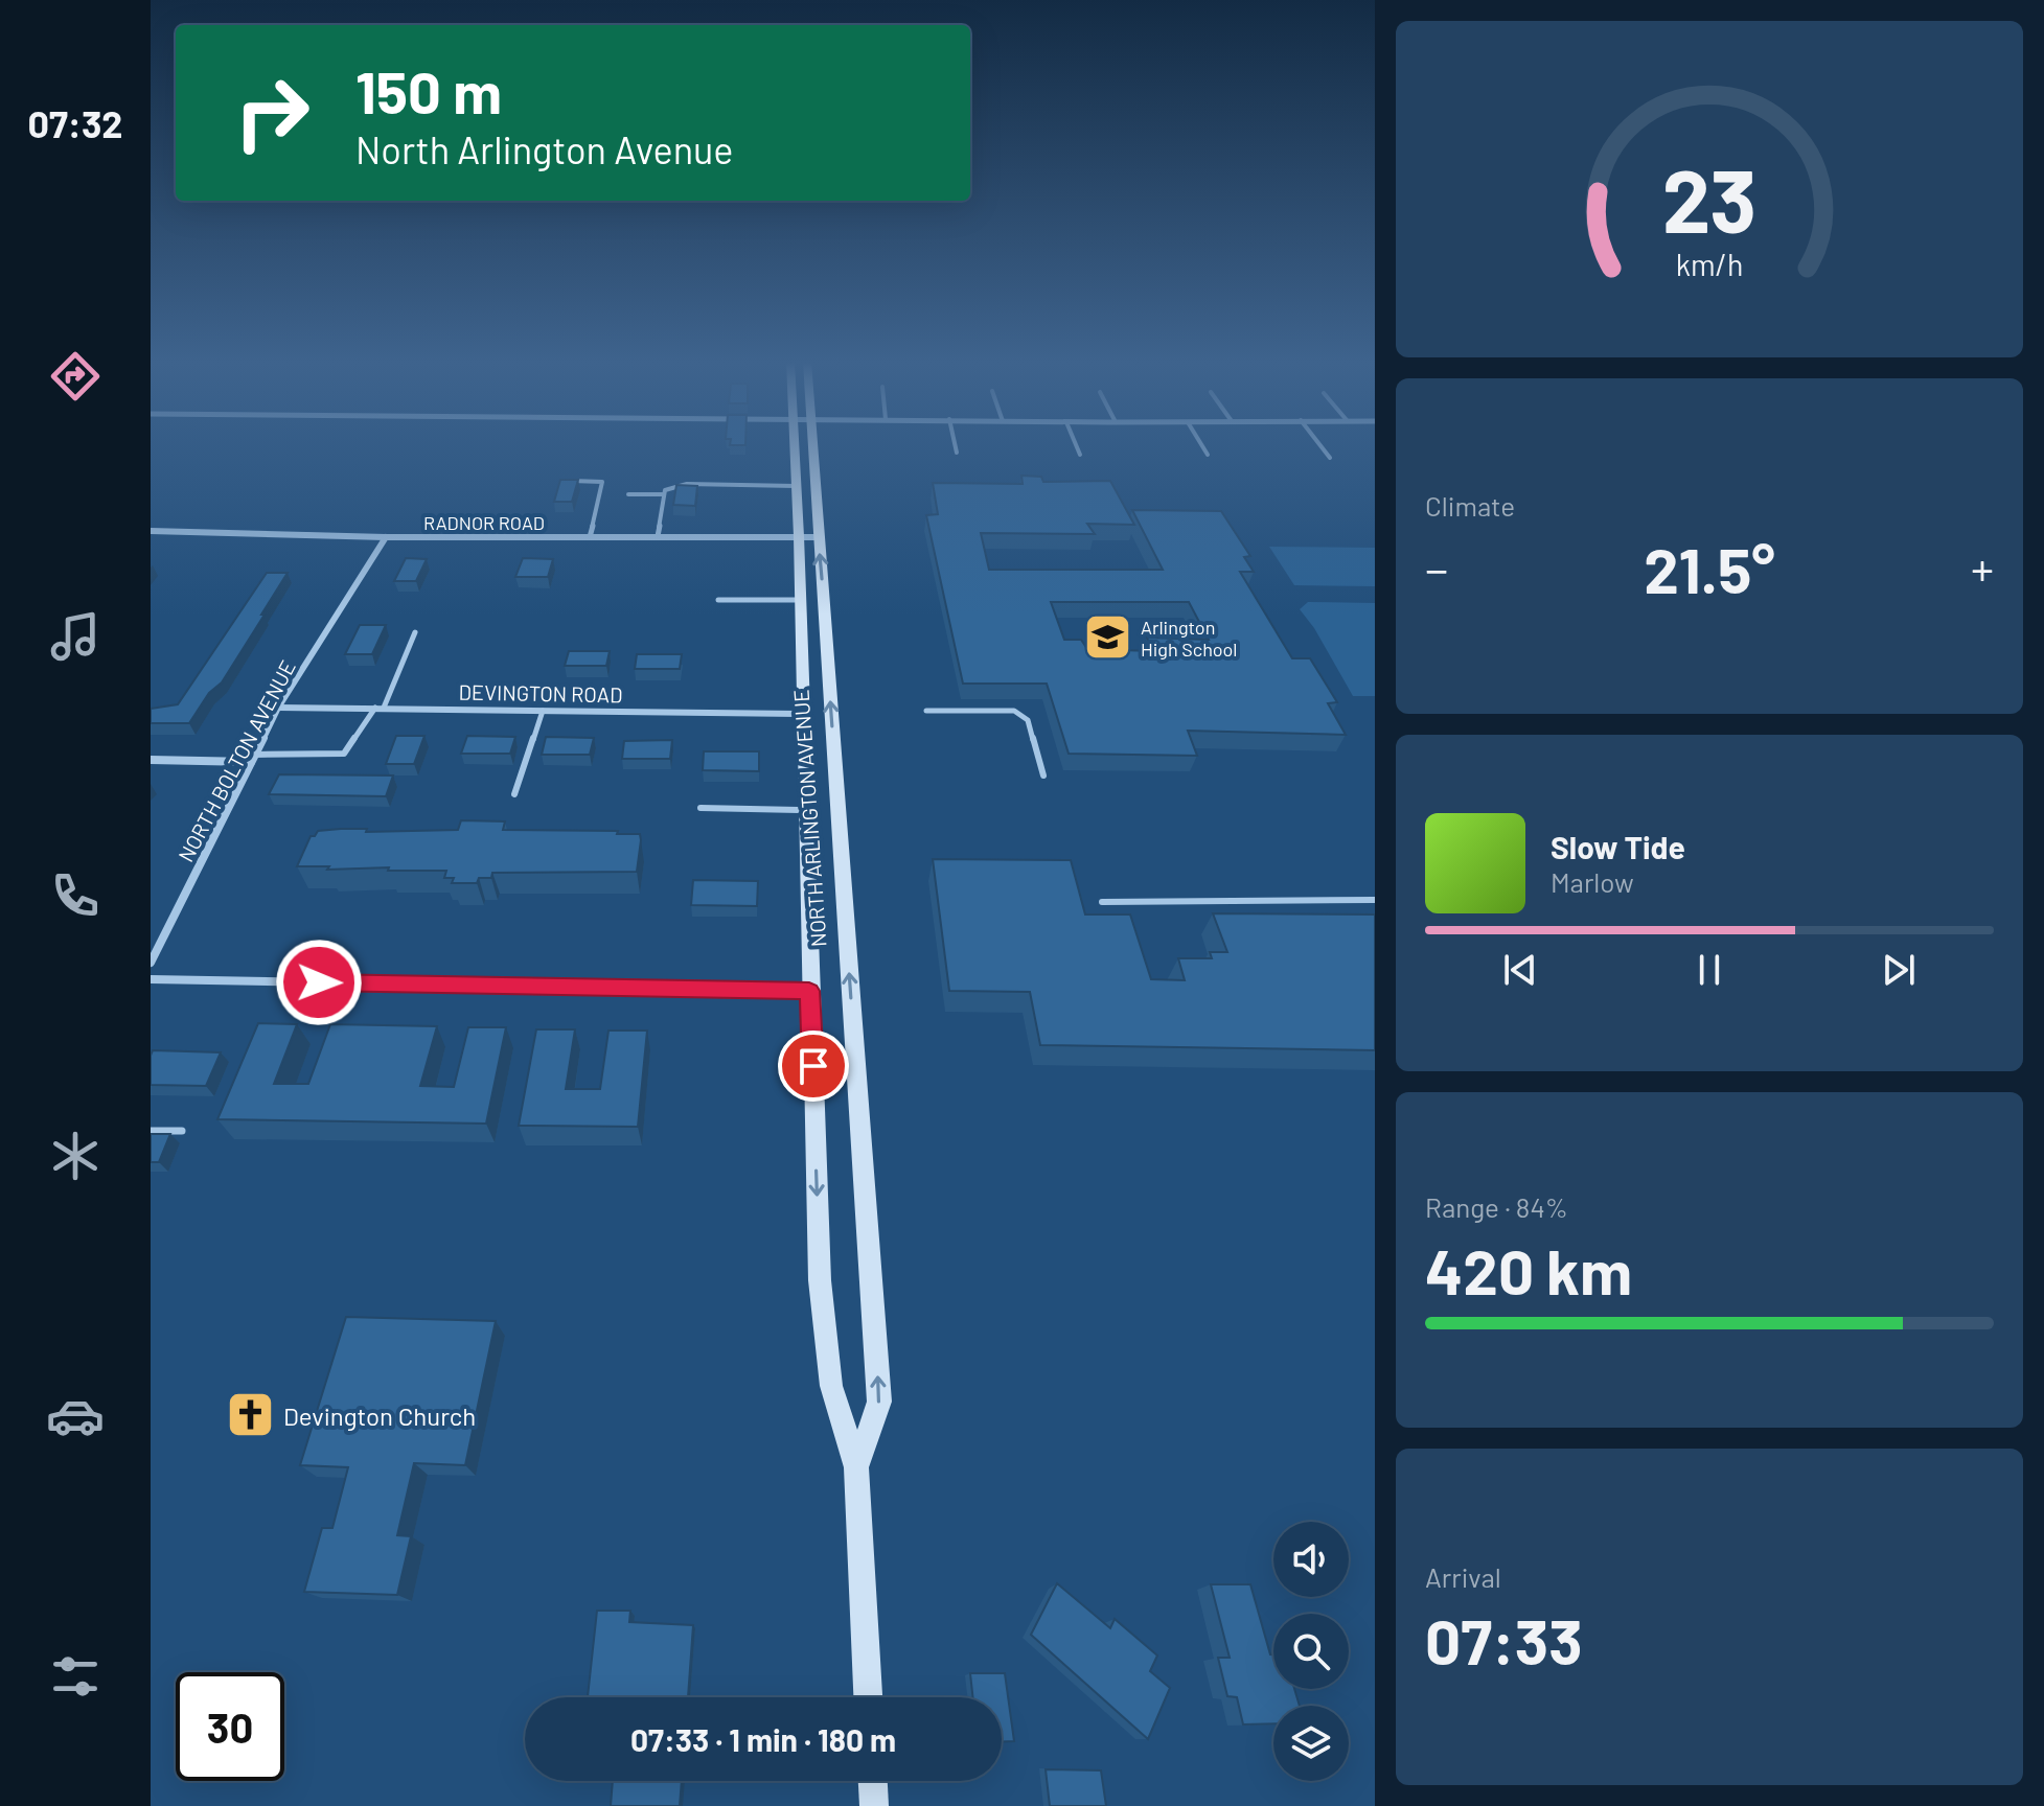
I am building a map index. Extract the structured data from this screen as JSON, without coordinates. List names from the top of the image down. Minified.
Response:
{"streets":{"main road":["NORTH ARLINGTON AVENUE"],"street":["RADNOR ROAD","DEVINGTON ROAD","NORTH BOLTON AVENUE"]},"crossings":[["RADNOR ROAD","NORTH BOLTON AVENUE"],["RADNOR ROAD","NORTH ARLINGTON AVENUE"],["DEVINGTON ROAD","NORTH BOLTON AVENUE"],["DEVINGTON ROAD","NORTH ARLINGTON AVENUE"]],"places":{"school or university":["Arlington High School"],"church":["Devington Church"]},"page":{"tabs":"07:32","turn":["150 m","North Arlington Avenue"],"tile":["Climate",["Range · 84%","420 km"],["Arrival","07:33"]],"heat":["−","21.5°","+"],"song":["Slow Tide","Marlow"],"limit":"30","trip":"07:33 · 1 min · 180 m","gauge":["23","km/h"]}}
